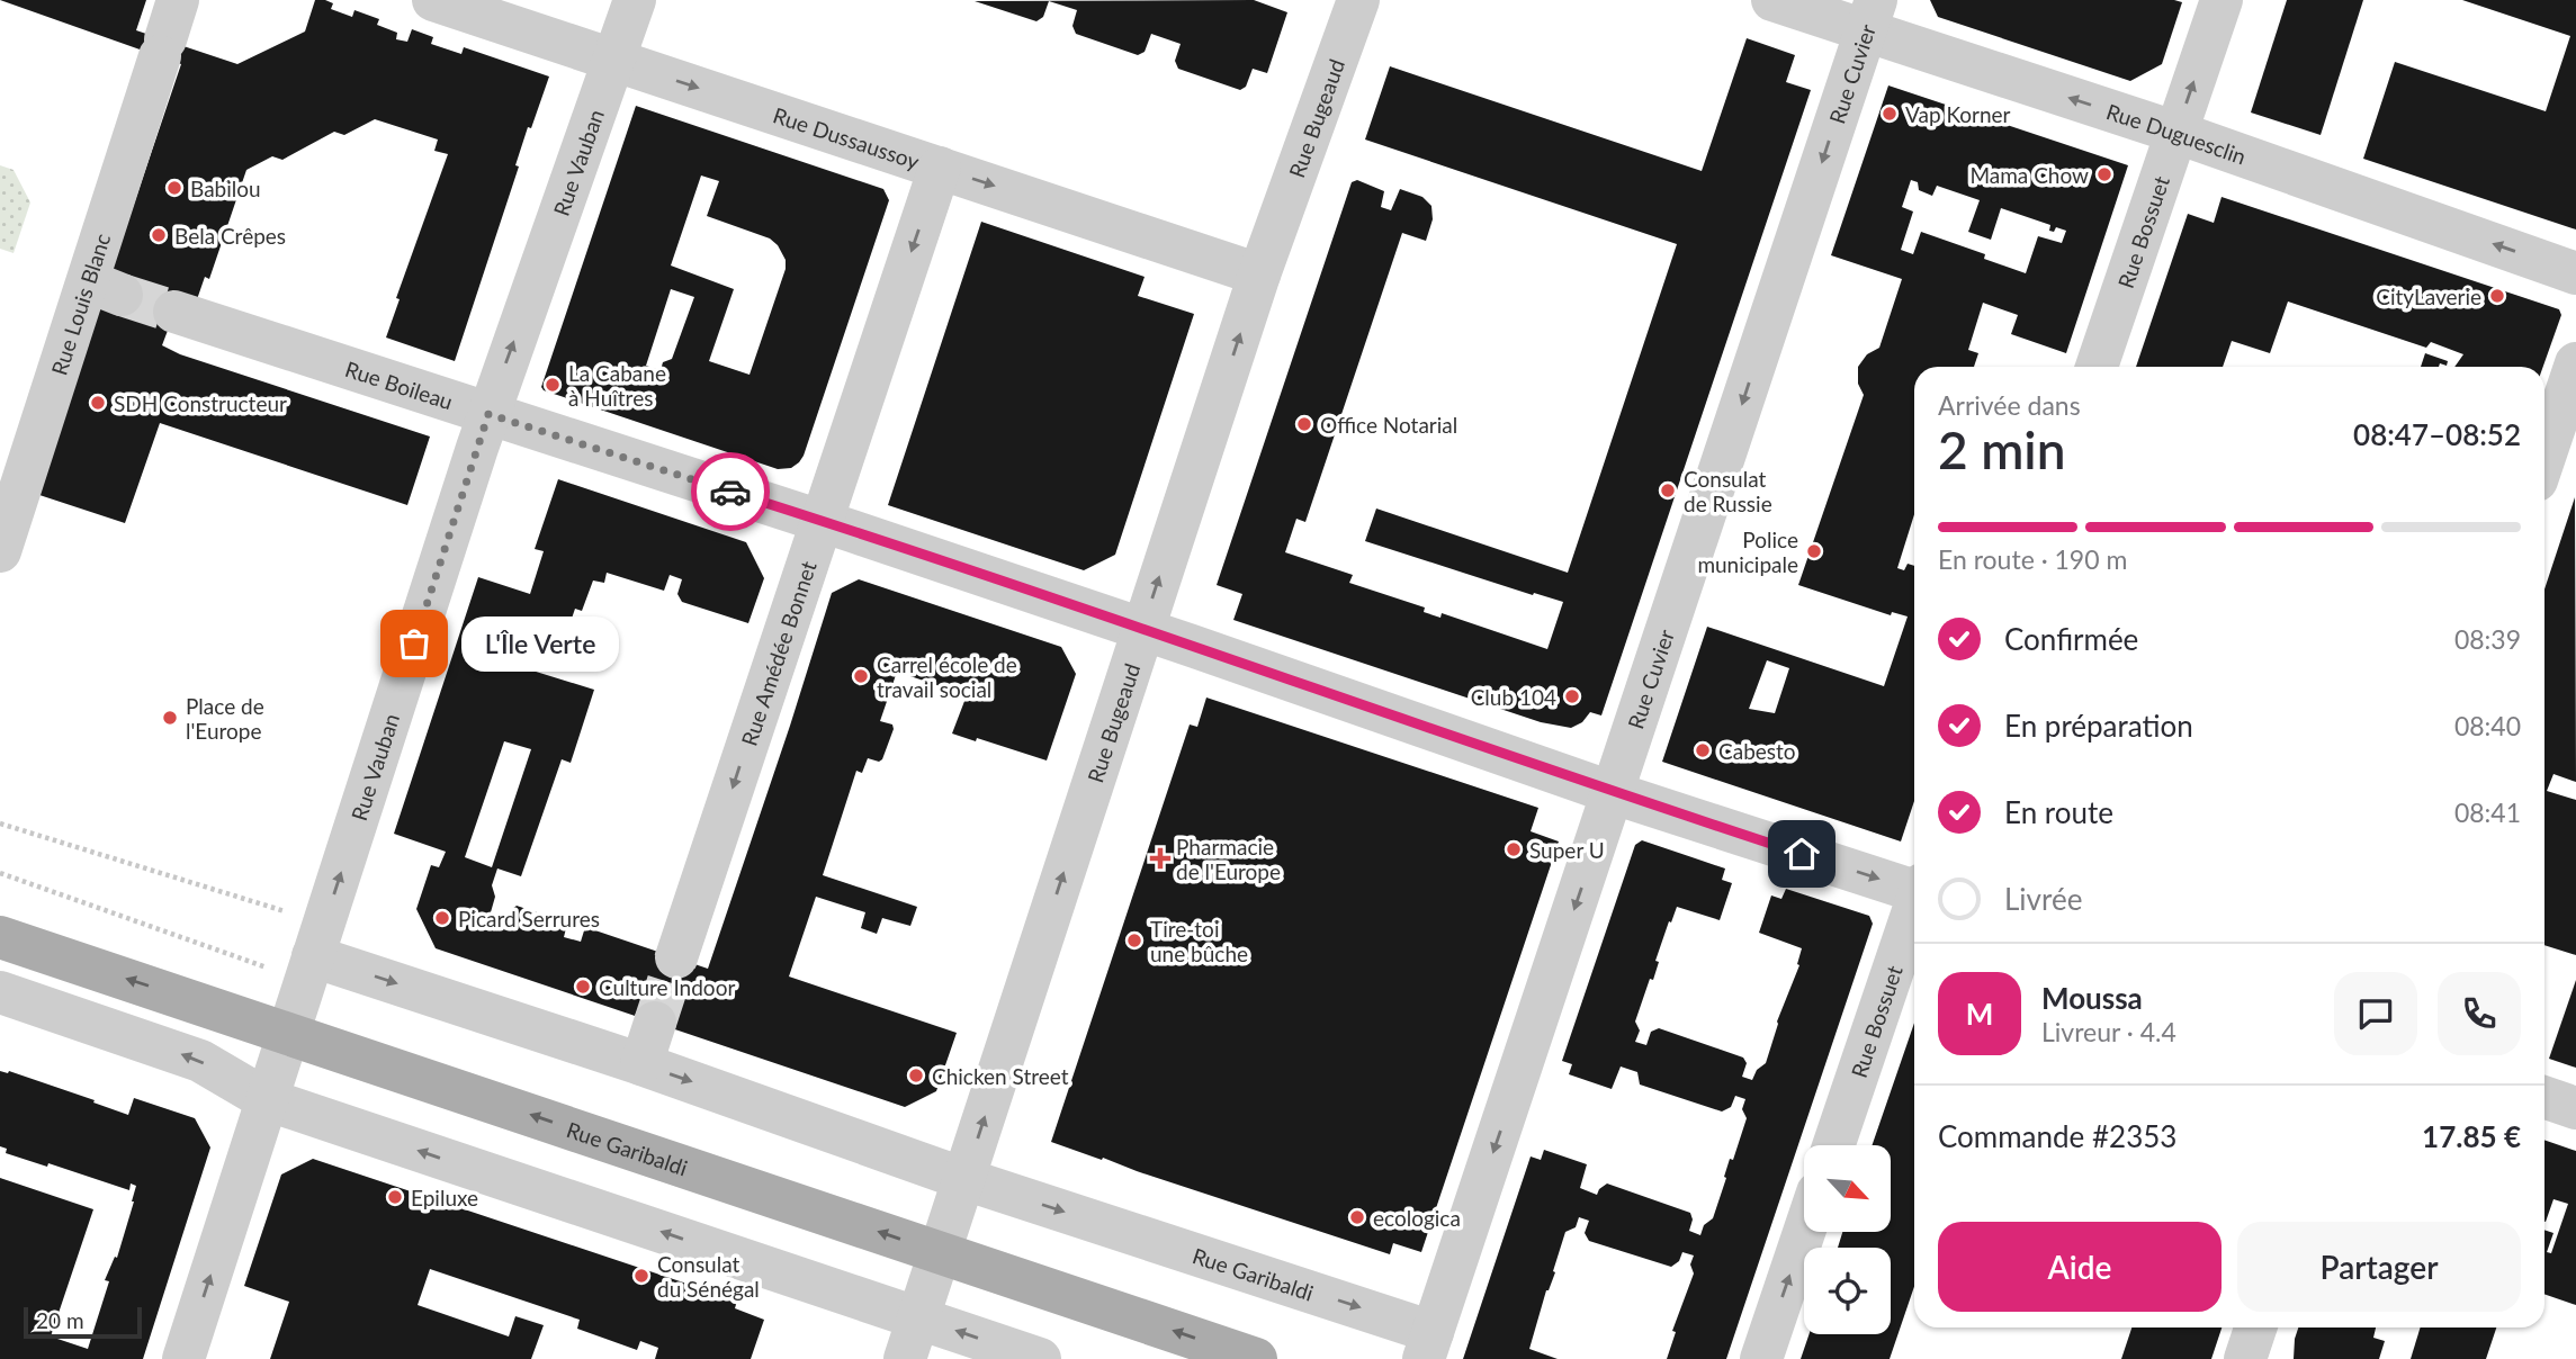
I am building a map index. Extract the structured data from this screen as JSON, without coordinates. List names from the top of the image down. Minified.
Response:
{"streets":{"main road":["Rue Garibaldi"],"street":["Rue Cuvier","Rue Bugeaud","Rue Duguesclin","Rue Dussaussoy","Rue Vauban","Rue Bossuet","Rue Louis Blanc","Rue Boileau","Rue Amédée Bonnet"]},"crossings":[["Rue Cuvier","Rue Duguesclin"],["Rue Cuvier","Rue Boileau"],["Rue Cuvier","Rue Garibaldi"],["Rue Bugeaud","Rue Dussaussoy"],["Rue Bugeaud","Rue Boileau"],["Rue Bugeaud","Rue Garibaldi"],["Rue Duguesclin","Rue Bossuet"],["Rue Dussaussoy","Rue Vauban"],["Rue Dussaussoy","Rue Amédée Bonnet"],["Rue Vauban","Rue Boileau"],["Rue Vauban","Rue Garibaldi"],["Rue Boileau","Rue Amédée Bonnet"]],"one_way":["Rue Cuvier","Rue Bugeaud","Rue Duguesclin","Rue Dussaussoy","Rue Vauban","Rue Amédée Bonnet"],"places":{"other":["Vap Korner","Mama Chow","Babilou","Bela Crêpes","CityLaverie","La Cabane à Huîtres","SDH Constructeur","Office Notarial","Consulat de Russie","Police municipale","L'Île Verte","Carrel école de travail social","Club 104","Place de l'Europe","Cabesto","Super U","Picard Serrures","Tire-toi une bûche","Culture Indoor","Chicken Street","Epiluxe","ecologica","Consulat du Sénégal"],"health":["Pharmacie de l'Europe"]},"scale_bar":"20 m","north":"bottom right","page":{"heading":["2 min","Arrivée dans","08:47–08:52"],"panel":["Moussa","Livreur · 4.4","Commande #2353","17.85 €"],"bar":"En route · 190 m","list":[["Confirmée","08:39"],["En préparation","08:40"],["En route","08:41"],"Livrée"],"bubble":"L'Île Verte","round":"M","buttons":["Aide","Partager"],"scale":"20 m"}}
